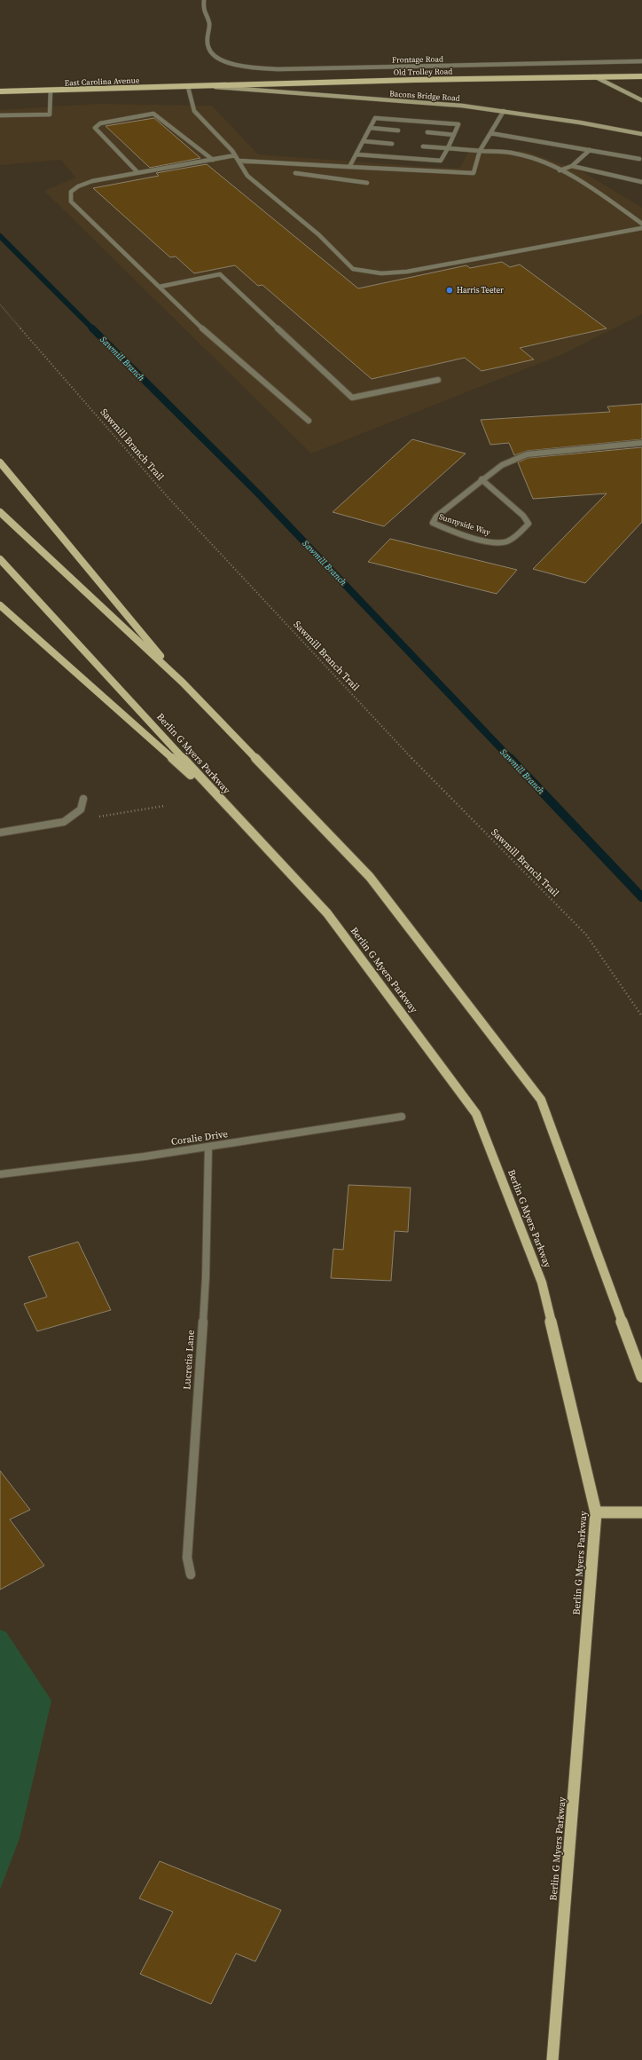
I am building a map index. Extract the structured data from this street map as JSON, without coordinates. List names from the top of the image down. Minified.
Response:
{"streets":{"main road":["Old Trolley Road","East Carolina Avenue","Bacons Bridge Road","Berlin G Myers Parkway"],"street":["Frontage Road","Sunnyside Way","Coralie Drive","Lucretia Lane"],"path":["Sawmill Branch Trail"]},"crossings":[["Old Trolley Road","East Carolina Avenue"],["Old Trolley Road","Bacons Bridge Road"],["East Carolina Avenue","Bacons Bridge Road"],["Coralie Drive","Lucretia Lane"]],"water":["Sawmill Branch"],"places":["Harris Teeter"]}
